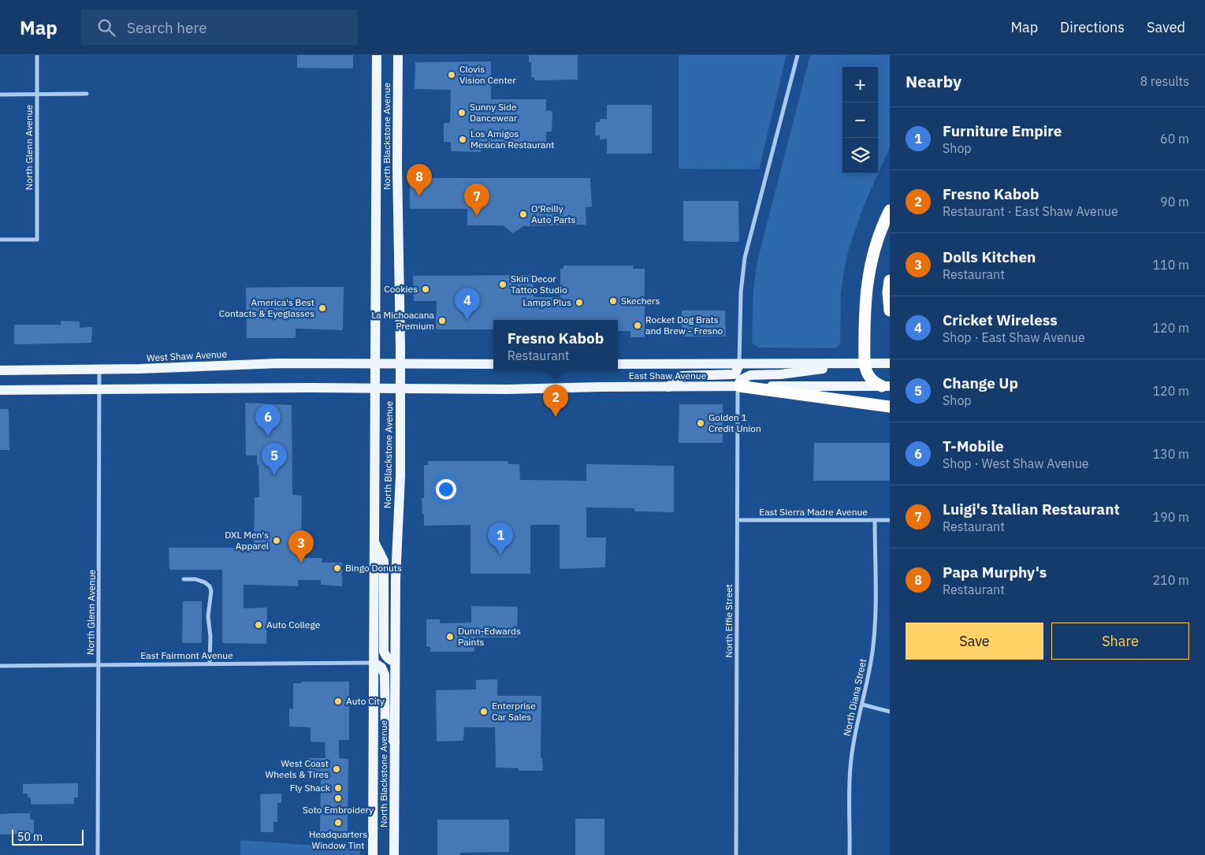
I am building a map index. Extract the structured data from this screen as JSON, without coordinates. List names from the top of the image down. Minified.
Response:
{"streets":{"main road":["North Blackstone Avenue","West Shaw Avenue","East Shaw Avenue"],"street":["North Glenn Avenue","East Sierra Madre Avenue","North Effie Street","East Fairmont Avenue","North Diana Street"]},"crossings":[["North Blackstone Avenue","West Shaw Avenue"],["North Blackstone Avenue","East Shaw Avenue"],["North Blackstone Avenue","East Fairmont Avenue"],["North Glenn Avenue","West Shaw Avenue"],["North Glenn Avenue","East Fairmont Avenue"],["East Shaw Avenue","North Effie Street"],["East Sierra Madre Avenue","North Effie Street"],["East Sierra Madre Avenue","North Diana Street"]],"places":["Clovis Vision Center","Sunny Side Dancewear","Los Amigos Mexican Restaurant","O'Reilly Auto Parts","Skin Decor Tattoo Studio","Cookies","Skechers","Lamps Plus","America's Best Contacts & Eyeglasses","La Michoacana Premium","Rocket Dog Brats and Brew - Fresno","Golden 1 Credit Union","DXL Men's Apparel","Bingo Donuts","Auto College","Dunn-Edwards Paints","Auto City","Enterprise Car Sales","West Coast Wheels & Tires","Fly Shack","Soto Embroidery","Headquarters Window Tint"],"scale_bar":"50 m","page":{"header":"Map","search":"Search here","nav":["Map","Directions","Saved"],"heading":["Nearby","8 results"],"map_buttons":["+","−"],"list":[{"mark":"1","name":"Furniture Empire","note":"Shop","value":"60 m"},{"mark":"2","name":"Fresno Kabob","note":"Restaurant · East Shaw Avenue","value":"90 m"},{"mark":"3","name":"Dolls Kitchen","note":"Restaurant","value":"110 m"},{"mark":"4","name":"Cricket Wireless","note":"Shop · East Shaw Avenue","value":"120 m"},{"mark":"5","name":"Change Up","note":"Shop","value":"120 m"},{"mark":"6","name":"T-Mobile","note":"Shop · West Shaw Avenue","value":"130 m"},{"mark":"7","name":"Luigi's Italian Restaurant","note":"Restaurant","value":"190 m"},{"mark":"8","name":"Papa Murphy's","note":"Restaurant","value":"210 m"}],"pins":["8","7","4","2","6","5","1","3"],"popup":["Fresno Kabob","Restaurant"],"buttons":["Save","Share"],"scale":"50 m"}}
